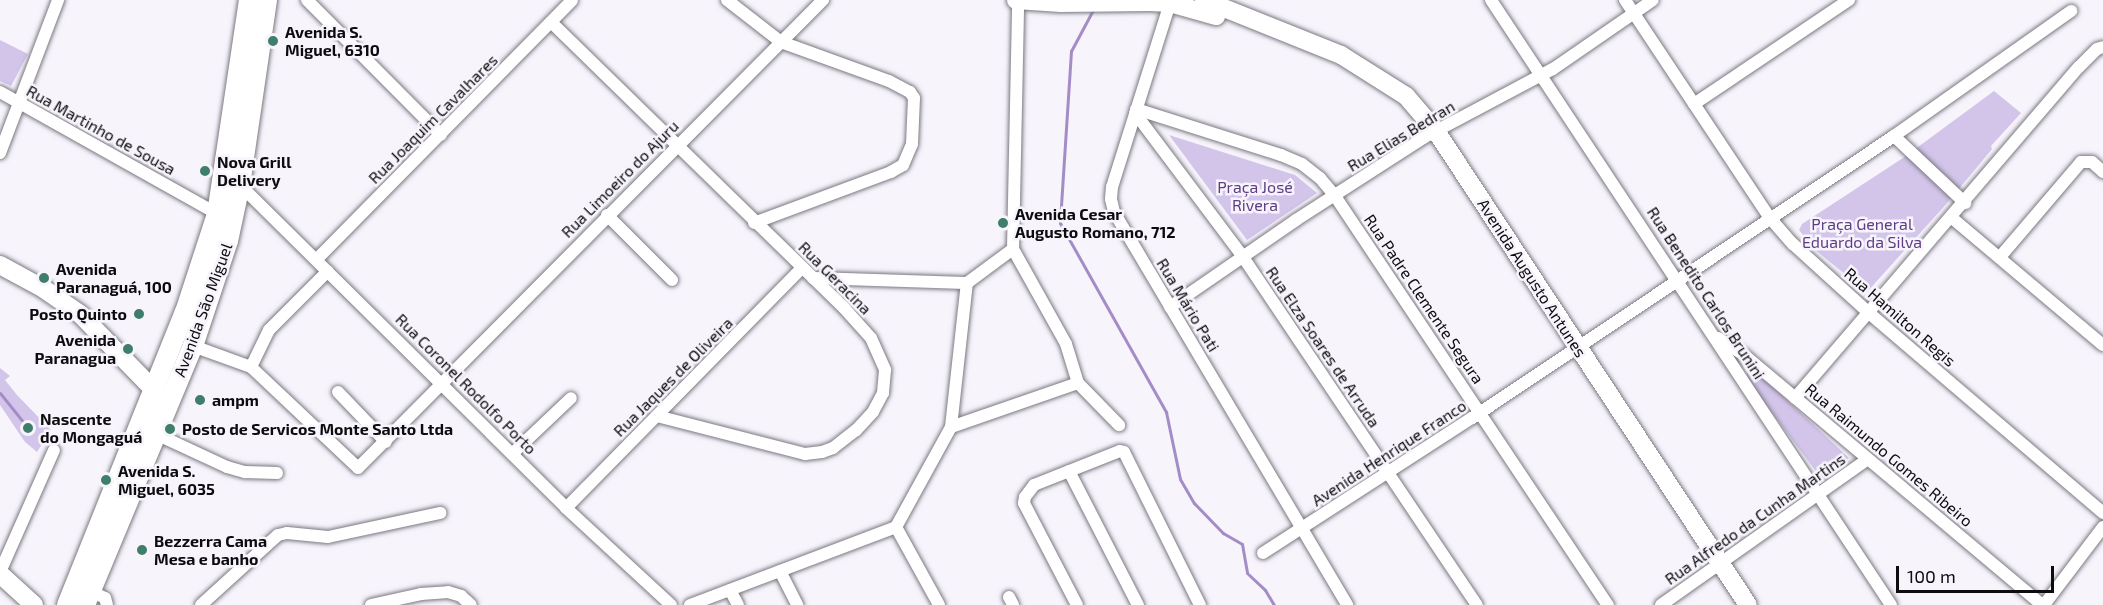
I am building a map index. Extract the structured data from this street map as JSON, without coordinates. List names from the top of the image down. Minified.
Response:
{"streets":{"main road":["Avenida São Miguel"],"street":["Rua Joaquim Cavalhares","Rua Martinho de Sousa","Rua Elias Bedran","Rua Limoeiro do Ajuru","Rua Geracina","Avenida Augusto Antunes","Rua Benedito Carlos Brunini","Rua Padre Clemente Segura","Rua Mário Pati","Rua Hamilton Regis","Rua Elza Soares de Arruda","Rua Jaques de Oliveira","Rua Coronel Rodolfo Porto","Avenida Henrique Franco","Rua Raimundo Gomes Ribeiro","Rua Alfredo da Cunha Martins"]},"crossings":[["Rua Joaquim Cavalhares","Rua Geracina"],["Rua Joaquim Cavalhares","Rua Coronel Rodolfo Porto"],["Rua Martinho de Sousa","Avenida São Miguel"],["Rua Elias Bedran","Avenida Augusto Antunes"],["Rua Elias Bedran","Rua Benedito Carlos Brunini"],["Rua Elias Bedran","Rua Padre Clemente Segura"],["Rua Elias Bedran","Rua Mário Pati"],["Rua Elias Bedran","Rua Hamilton Regis"],["Rua Elias Bedran","Rua Elza Soares de Arruda"],["Rua Limoeiro do Ajuru","Rua Geracina"],["Rua Limoeiro do Ajuru","Rua Coronel Rodolfo Porto"],["Rua Geracina","Rua Jaques de Oliveira"],["Avenida Augusto Antunes","Rua Mário Pati"],["Avenida Augusto Antunes","Avenida Henrique Franco"],["Avenida Augusto Antunes","Rua Alfredo da Cunha Martins"],["Rua Benedito Carlos Brunini","Avenida Henrique Franco"],["Rua Benedito Carlos Brunini","Rua Raimundo Gomes Ribeiro"],["Rua Benedito Carlos Brunini","Rua Alfredo da Cunha Martins"],["Rua Padre Clemente Segura","Rua Mário Pati"],["Rua Padre Clemente Segura","Rua Elza Soares de Arruda"],["Rua Padre Clemente Segura","Avenida Henrique Franco"],["Rua Mário Pati","Rua Elza Soares de Arruda"],["Rua Mário Pati","Avenida Henrique Franco"],["Avenida São Miguel","Rua Coronel Rodolfo Porto"],["Rua Hamilton Regis","Avenida Henrique Franco"],["Rua Elza Soares de Arruda","Avenida Henrique Franco"],["Rua Jaques de Oliveira","Rua Coronel Rodolfo Porto"],["Rua Raimundo Gomes Ribeiro","Rua Alfredo da Cunha Martins"]],"parks":["Praça José Rivera","Praça General Eduardo da Silva"],"places":["Avenida S. Miguel, 6310","Nova Grill Delivery","Avenida Cesar Augusto Romano, 712","Avenida Paranaguá, 100","Posto Quinto","Avenida Paranagua","ampm","Nascente do Mongaguá","Posto de Servicos Monte Santo Ltda","Avenida S. Miguel, 6035","Bezzerra Cama Mesa e banho"],"scale_bar":"100 m"}
